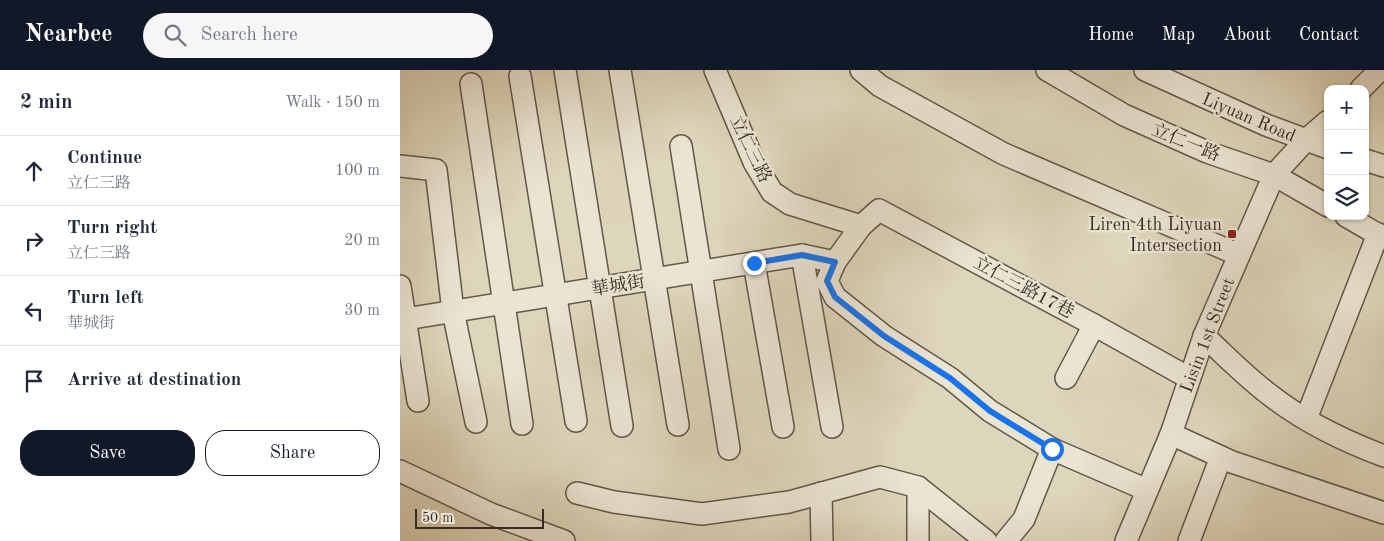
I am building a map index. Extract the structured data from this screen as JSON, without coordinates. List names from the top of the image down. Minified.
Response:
{"streets":{"street":["Liyuan Road","立仁一路","立仁三路","華城街","立仁三路17巷","Lisin 1st Street"]},"crossings":[["Liyuan Road","Lisin 1st Street"],["立仁一路","Lisin 1st Street"],["立仁三路","立仁三路17巷"],["立仁三路17巷","Lisin 1st Street"]],"places":{"transit":["Liren 4th Liyuan Intersection"]},"scale_bar":"50 m","page":{"header":"Nearbee","search":"Search here","nav":["Home","Map","About","Contact"],"heading":["2 min","Walk · 150 m"],"map_buttons":["+","−"],"list":[["Continue","立仁三路","100 m"],["Turn right","立仁三路","20 m"],["Turn left","華城街","30 m"],"Arrive at destination"],"buttons":["Save","Share"],"scale":"50 m"}}
